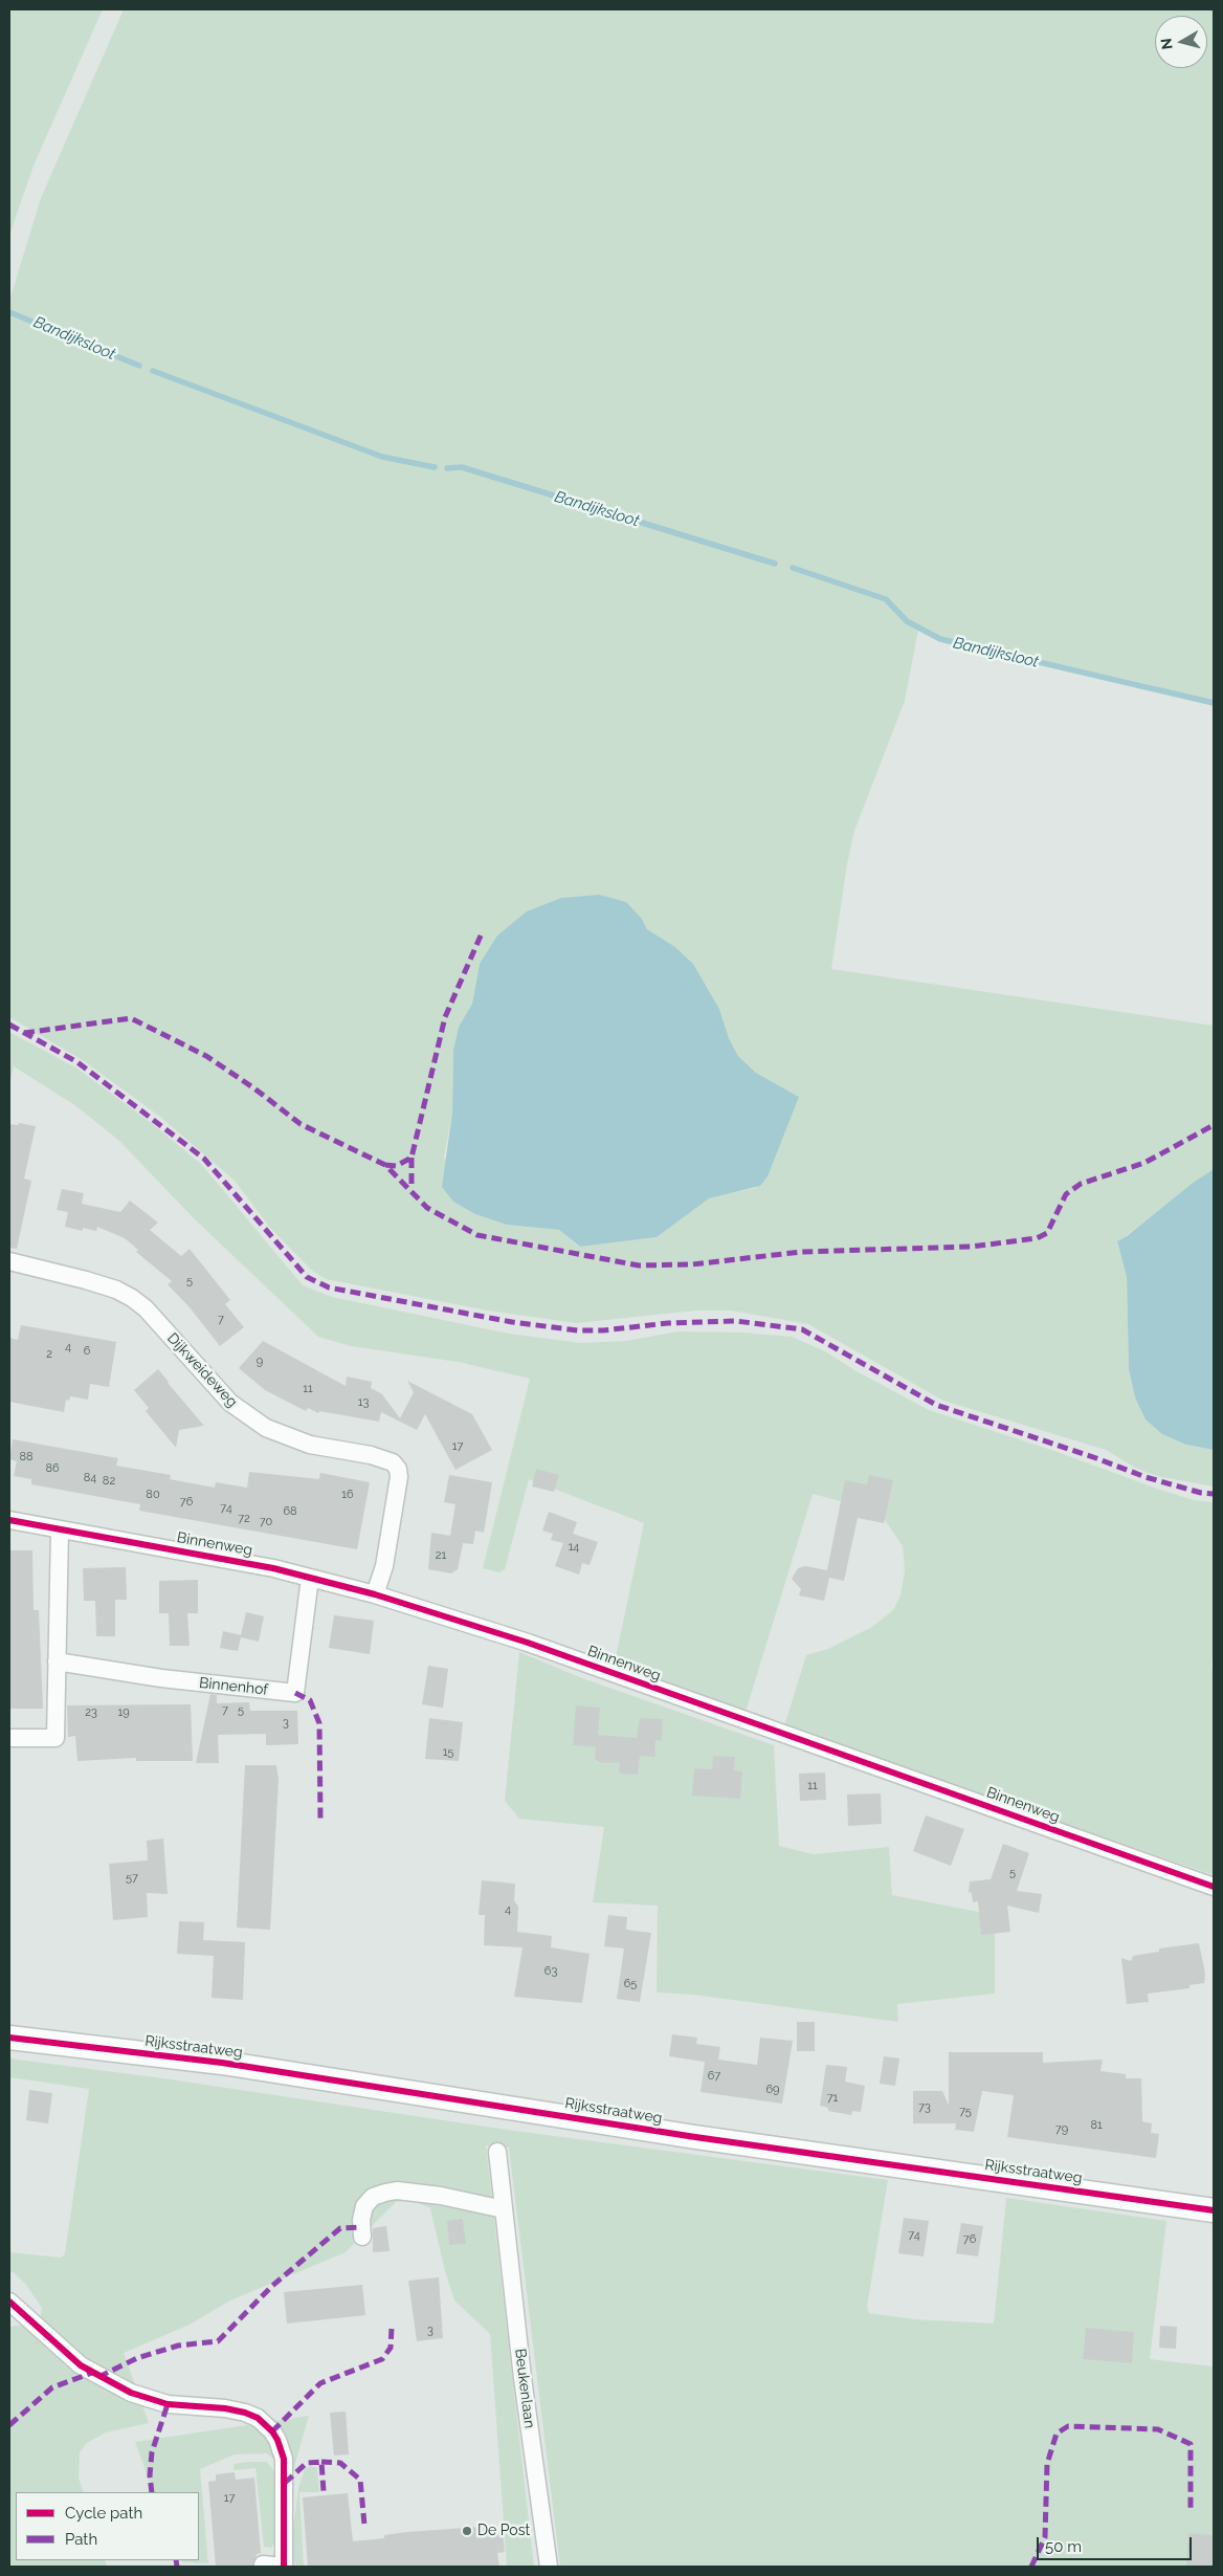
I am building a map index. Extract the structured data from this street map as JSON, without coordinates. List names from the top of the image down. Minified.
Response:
{"streets":{"main road":["Rijksstraatweg"],"street":["Dijkweideweg","Binnenweg","Binnenhof","Beukenlaan"]},"crossings":[["Dijkweideweg","Binnenweg"],["Binnenweg","Binnenhof"]],"water":["Bandijksloot"],"places":["De Post"],"house_numbers":["5","7","4","6","2","9","11","13","17","88","86","84","82","80","16","76","74","68","72","70","14","21","7","5","23","19","3","15","11","5","57","4","63","65","67","69","71","73","75","81","79","74","76","3","17"],"legend":["Cycle path","Path"],"scale_bar":"50 m","north":"left"}
